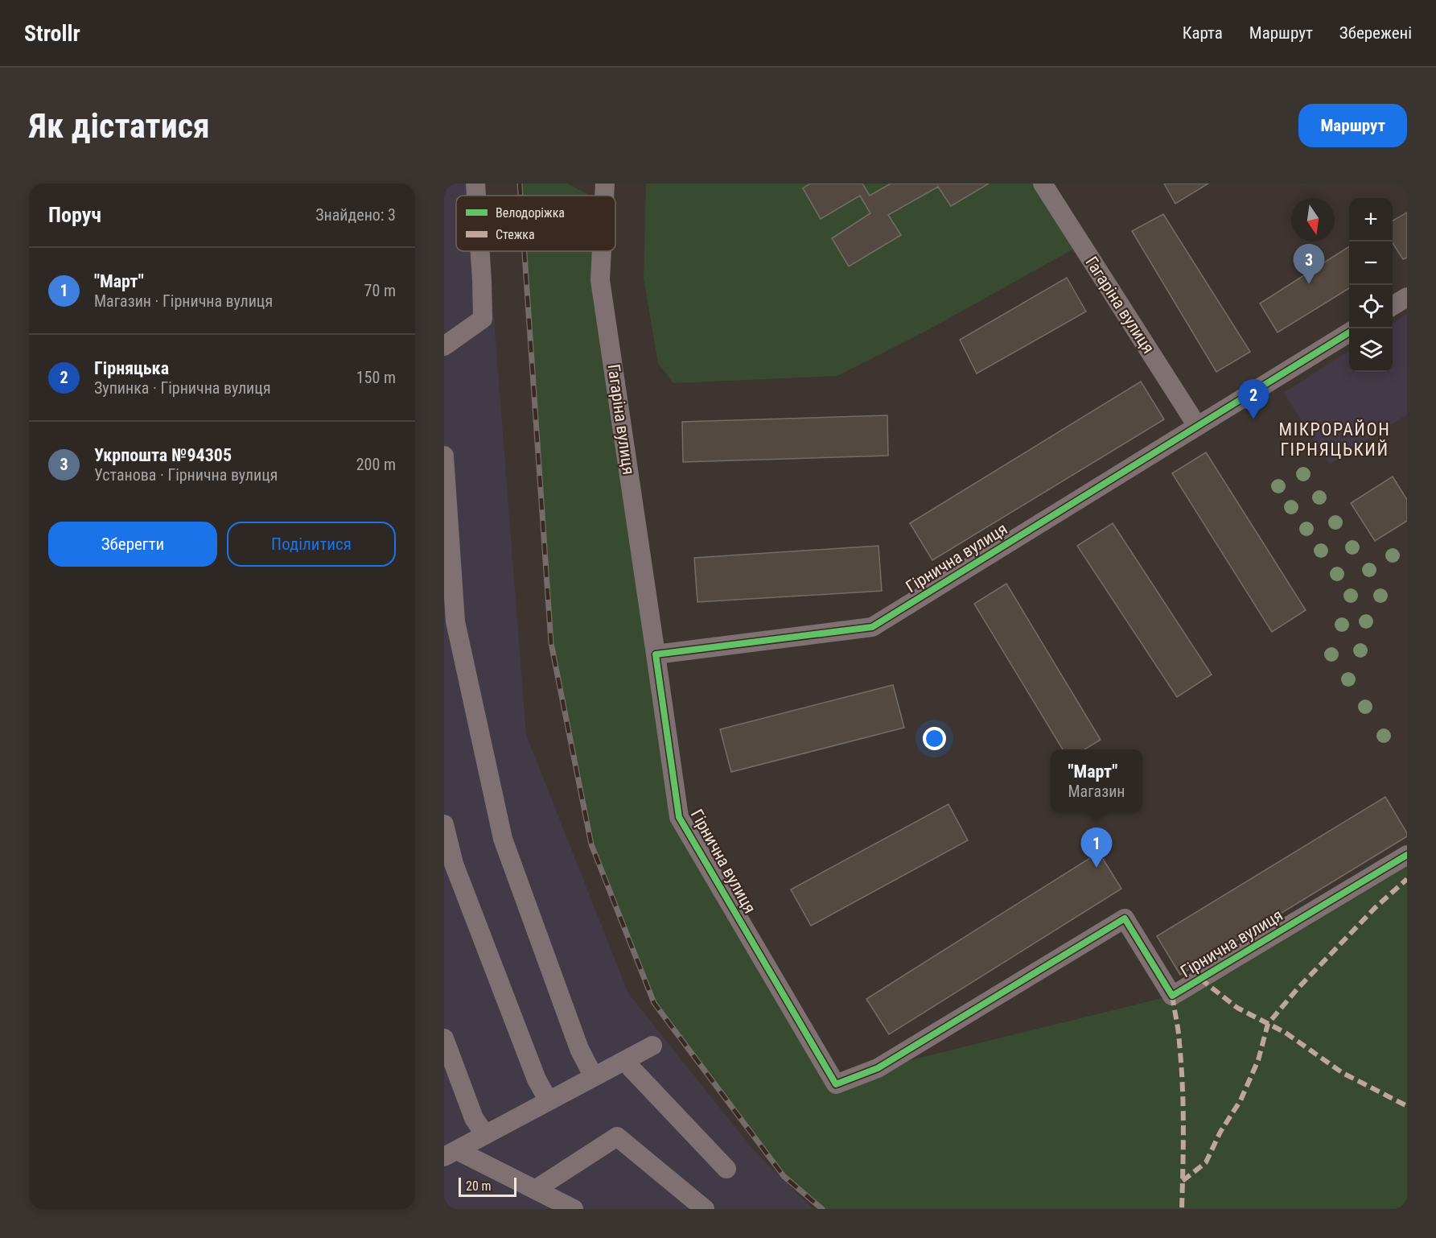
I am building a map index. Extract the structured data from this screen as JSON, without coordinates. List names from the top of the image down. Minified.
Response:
{"streets":{"street":["Гагаріна вулиця","Гірнична вулиця"]},"crossings":[["Гагаріна вулиця","Гірнична вулиця"]],"districts":["МІКРОРАЙОН ГІРНЯЦЬКИЙ"],"legend":["Велодоріжка","Стежка"],"scale_bar":"20 m","north":"bottom","page":{"header":"Strollr","nav":["Карта","Маршрут","Збережені"],"buttons":["Маршрут",["Зберегти","Поділитися"]],"title":"Як дістатися","heading":["Поруч","Знайдено: 3"],"map_buttons":["+","−"],"pins":["3","2","1"],"list":[{"mark":"1","name":"\"Март\"","note":"Магазин · Гірнична вулиця","value":"70 m"},{"mark":"2","name":"Гірняцька","note":"Зупинка · Гірнична вулиця","value":"150 m"},{"mark":"3","name":"Укрпошта №94305","note":"Установа · Гірнична вулиця","value":"200 m"}],"popup":["\"Март\"","Магазин"],"scale":"20 m"}}
